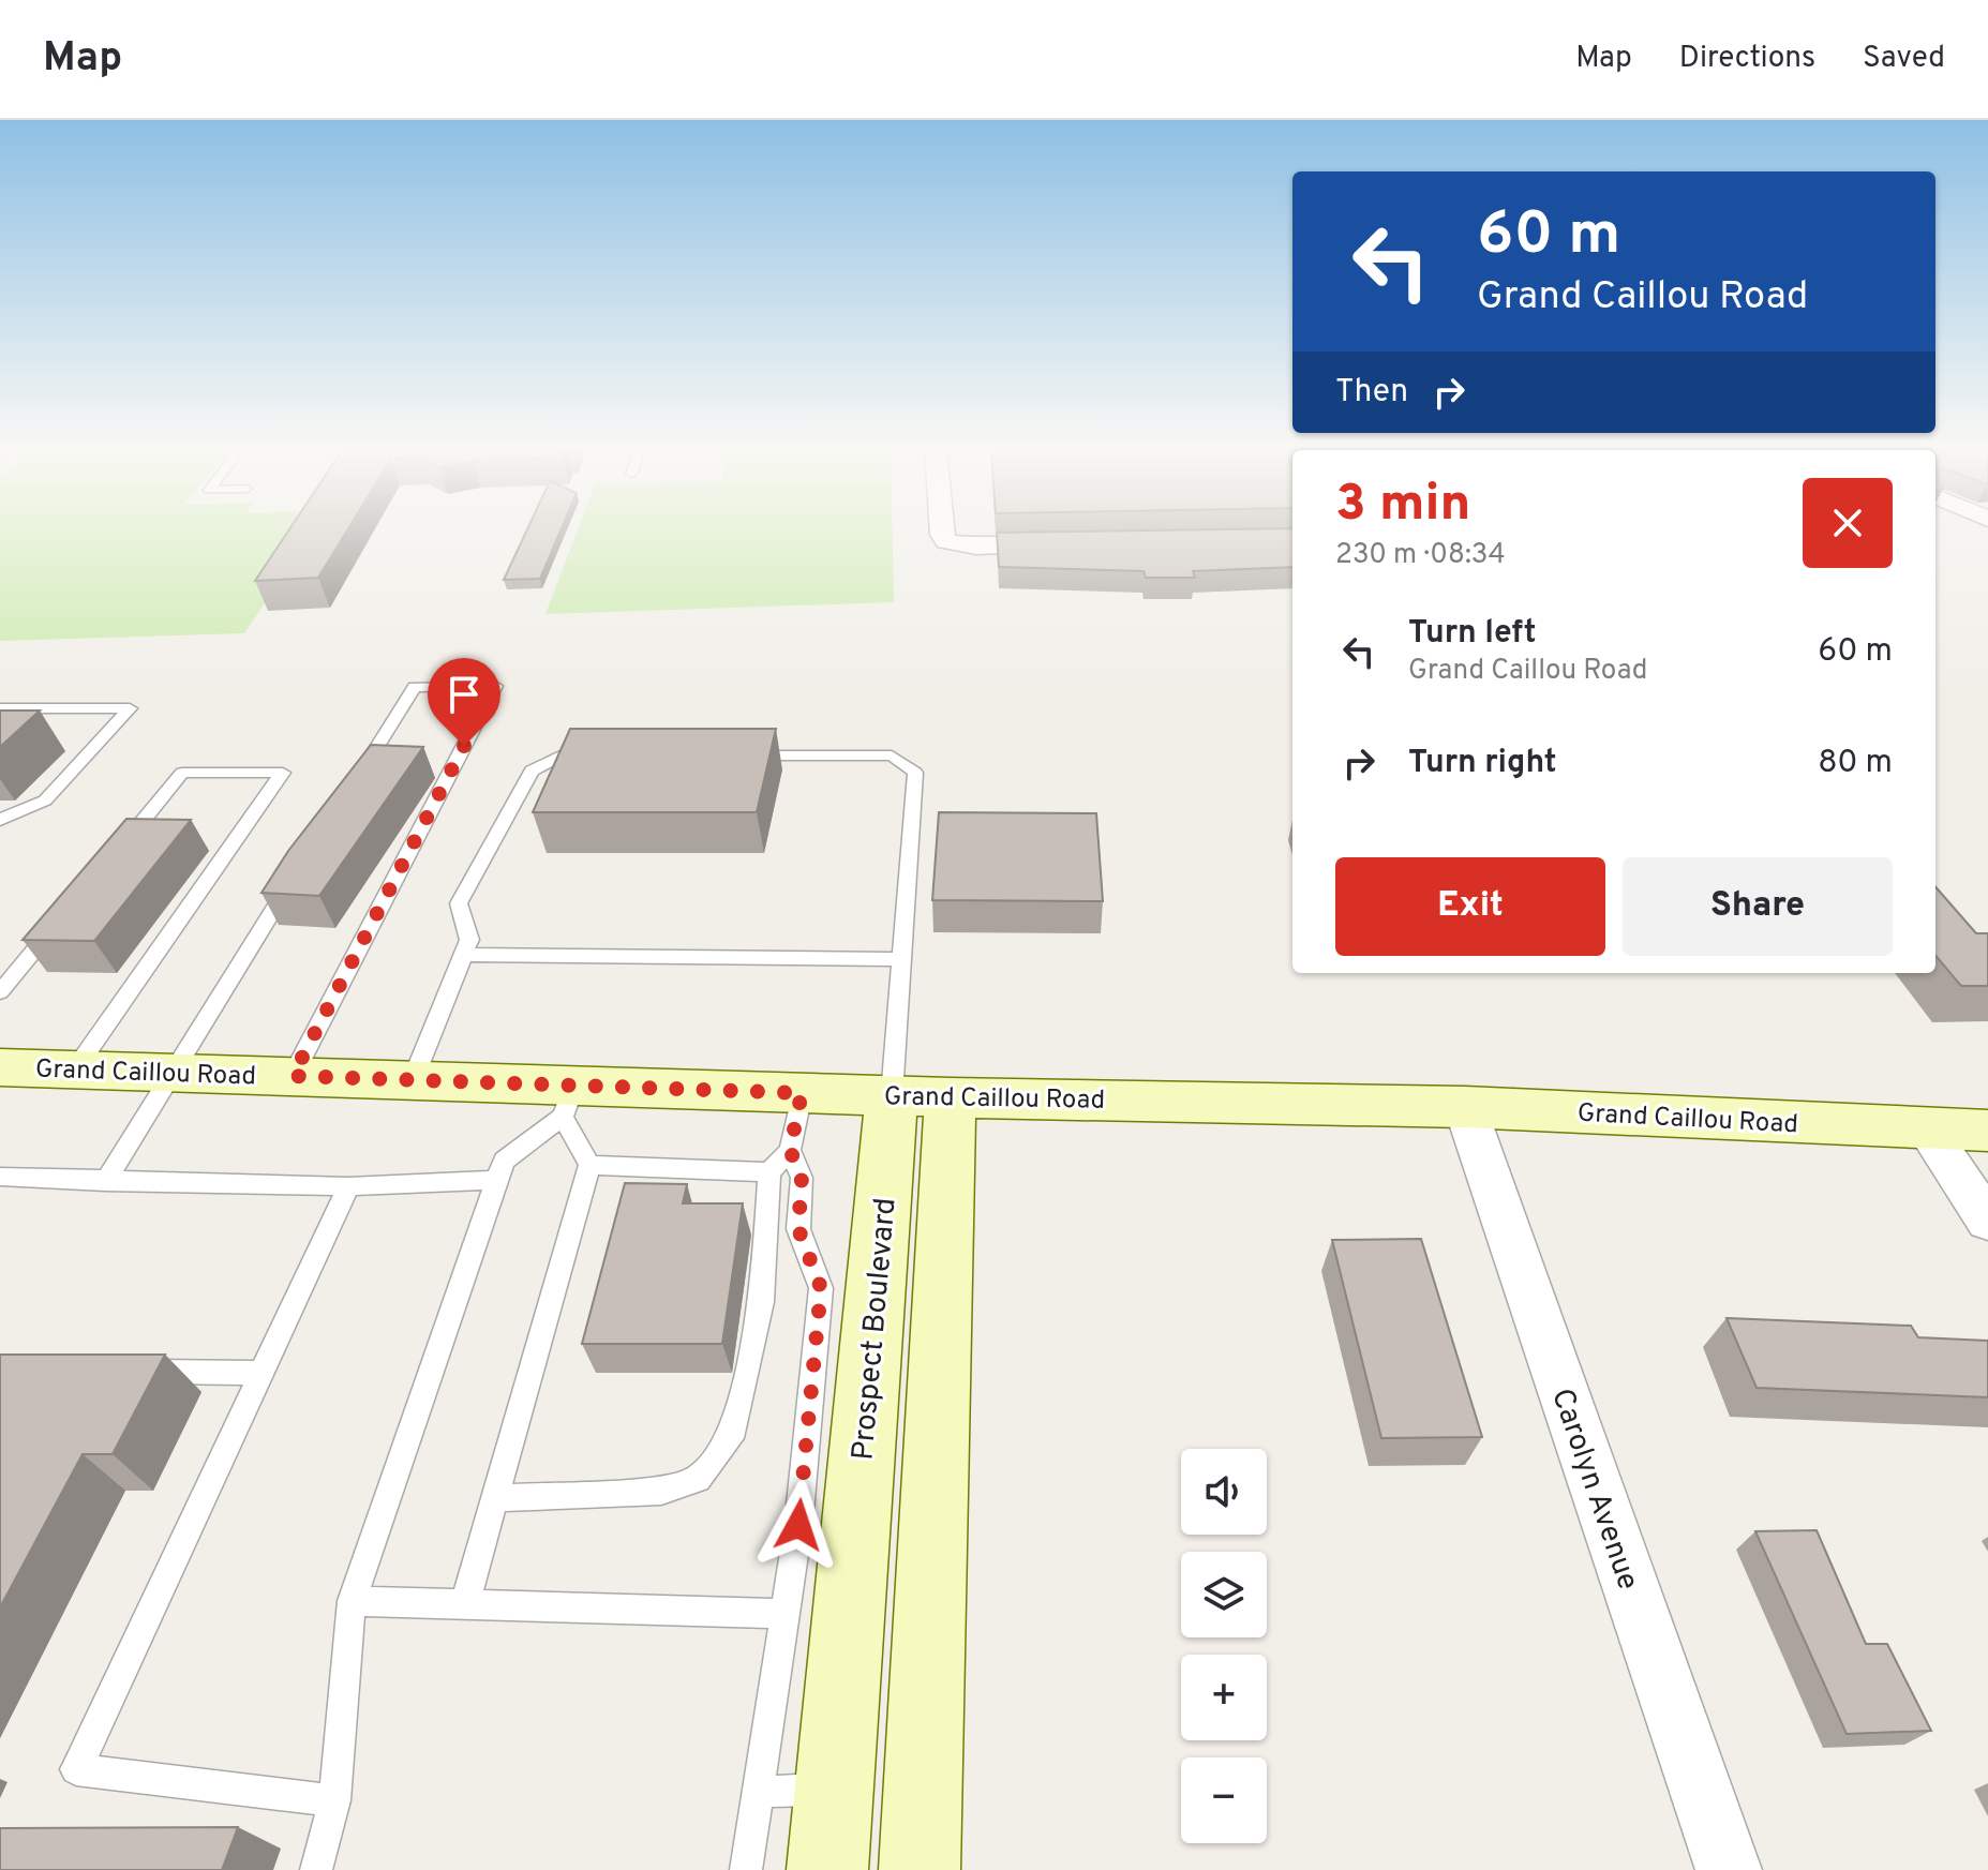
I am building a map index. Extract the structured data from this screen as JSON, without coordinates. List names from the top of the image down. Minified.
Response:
{"streets":{"main road":["Grand Caillou Road","Prospect Boulevard"],"street":["Carolyn Avenue"]},"crossings":[["Grand Caillou Road","Prospect Boulevard"],["Grand Caillou Road","Carolyn Avenue"]],"page":{"header":"Map","nav":["Map","Directions","Saved"],"turn":["60 m","Grand Caillou Road"],"then":"Then","heading":["3 min","230 m · 08:34"],"list":[{"name":"Turn left","note":"Grand Caillou Road","value":"60 m"},{"name":"Turn right","value":"80 m"}],"buttons":["Exit","Share"],"map_buttons":["+","−"]}}
